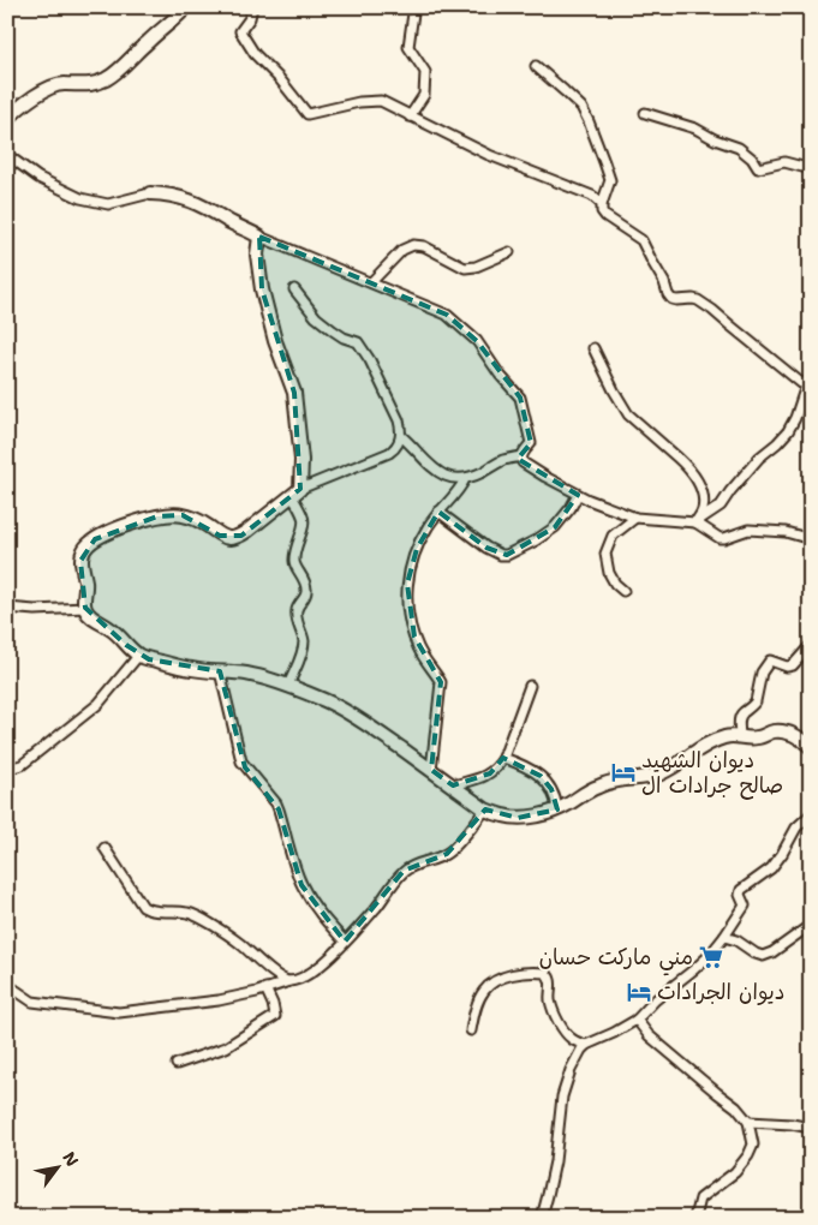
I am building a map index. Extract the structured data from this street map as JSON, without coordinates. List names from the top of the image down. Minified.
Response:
{"places":{"hotel":["ديوان الشهيد صالح جرادات ال","ديوان الجرادات"],"supermarket":["مني ماركت حسان"]},"north":"top right"}
